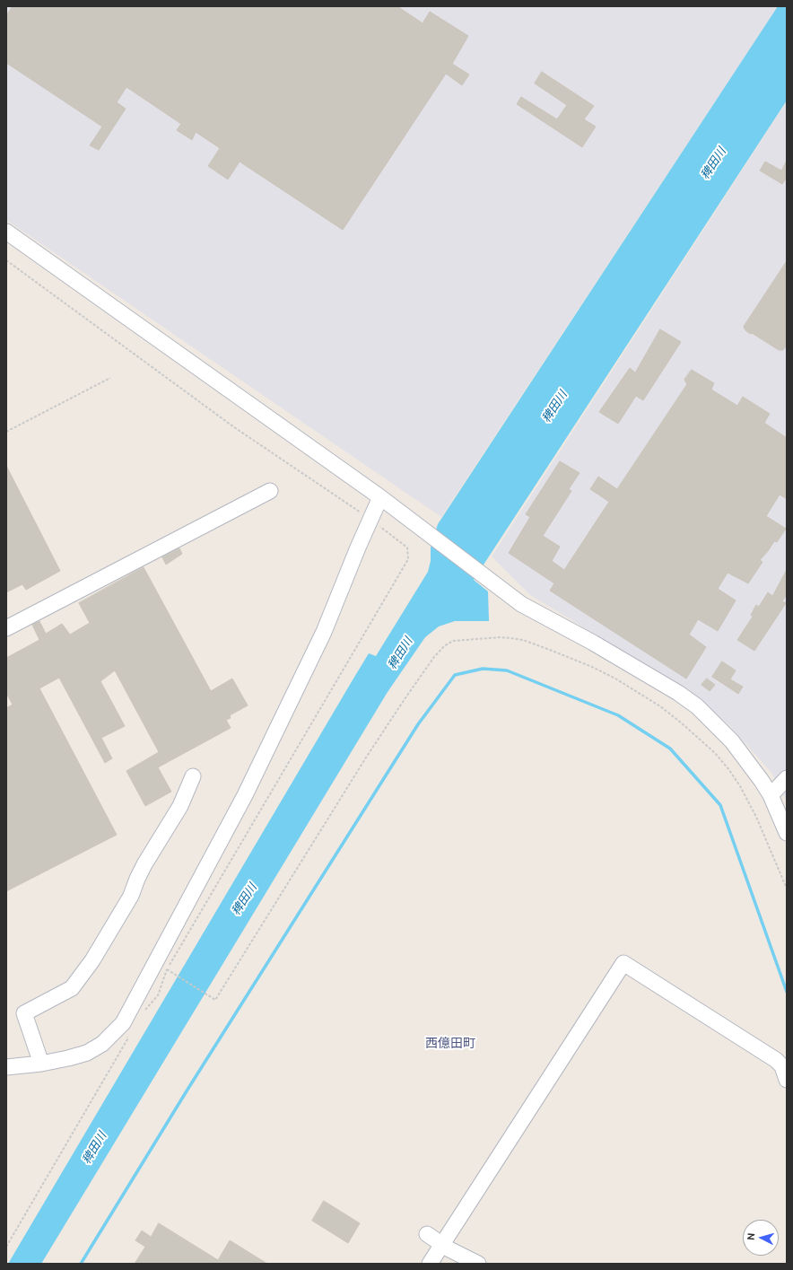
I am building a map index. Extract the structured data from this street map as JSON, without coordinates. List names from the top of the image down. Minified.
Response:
{"districts":["西億田町"],"water":["稗田川"],"north":"left"}
